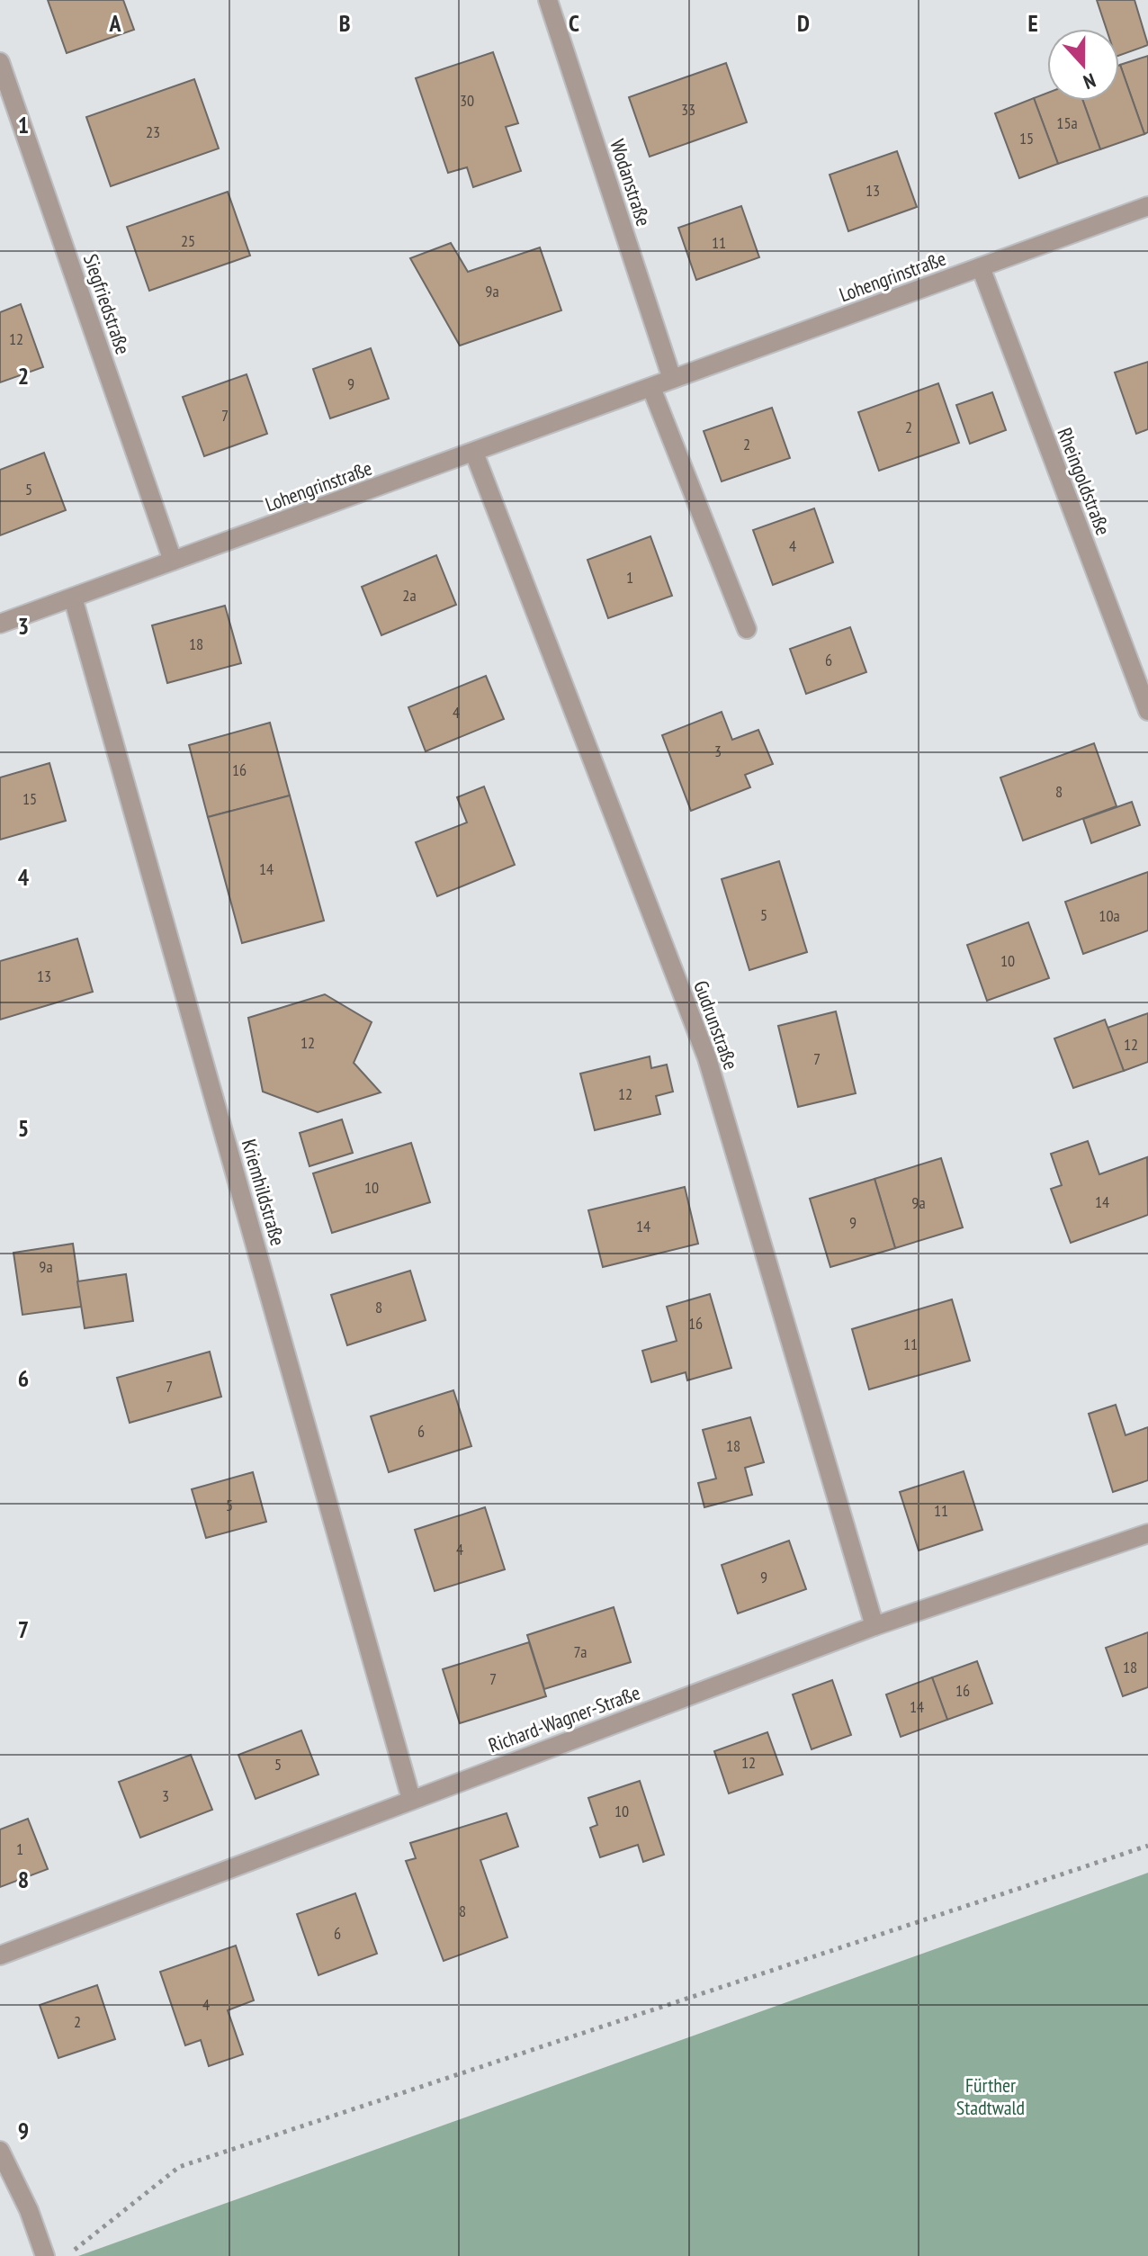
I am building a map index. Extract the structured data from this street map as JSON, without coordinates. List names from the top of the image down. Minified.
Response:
{"streets":{"street":["Wodanstraße","Lohengrinstraße","Siegfriedstraße","Rheingoldstraße","Gudrunstraße","Kriemhildstraße","Richard-Wagner-Straße"]},"crossings":[["Wodanstraße","Lohengrinstraße"],["Lohengrinstraße","Siegfriedstraße"],["Lohengrinstraße","Rheingoldstraße"],["Lohengrinstraße","Gudrunstraße"],["Lohengrinstraße","Kriemhildstraße"],["Gudrunstraße","Richard-Wagner-Straße"],["Kriemhildstraße","Richard-Wagner-Straße"]],"parks":["Fürther Stadtwald"],"house_numbers":["30","33","15a","23","15","13","25","11","9a","12","9","7","2","2","5","4","1","2a","18","6","4","3","16","8","15","14","5","10a","10","13","12","12","7","12","10","14","9a","9","14","9a","8","16","11","7","6","18","5","11","4","9","7a","18","7","16","14","12","5","3","10","1","8","6","4","2"],"north":"bottom","grid":{"columns":["A","B","C","D","E"],"rows":["1","2","3","4","5","6","7","8","9"]}}
